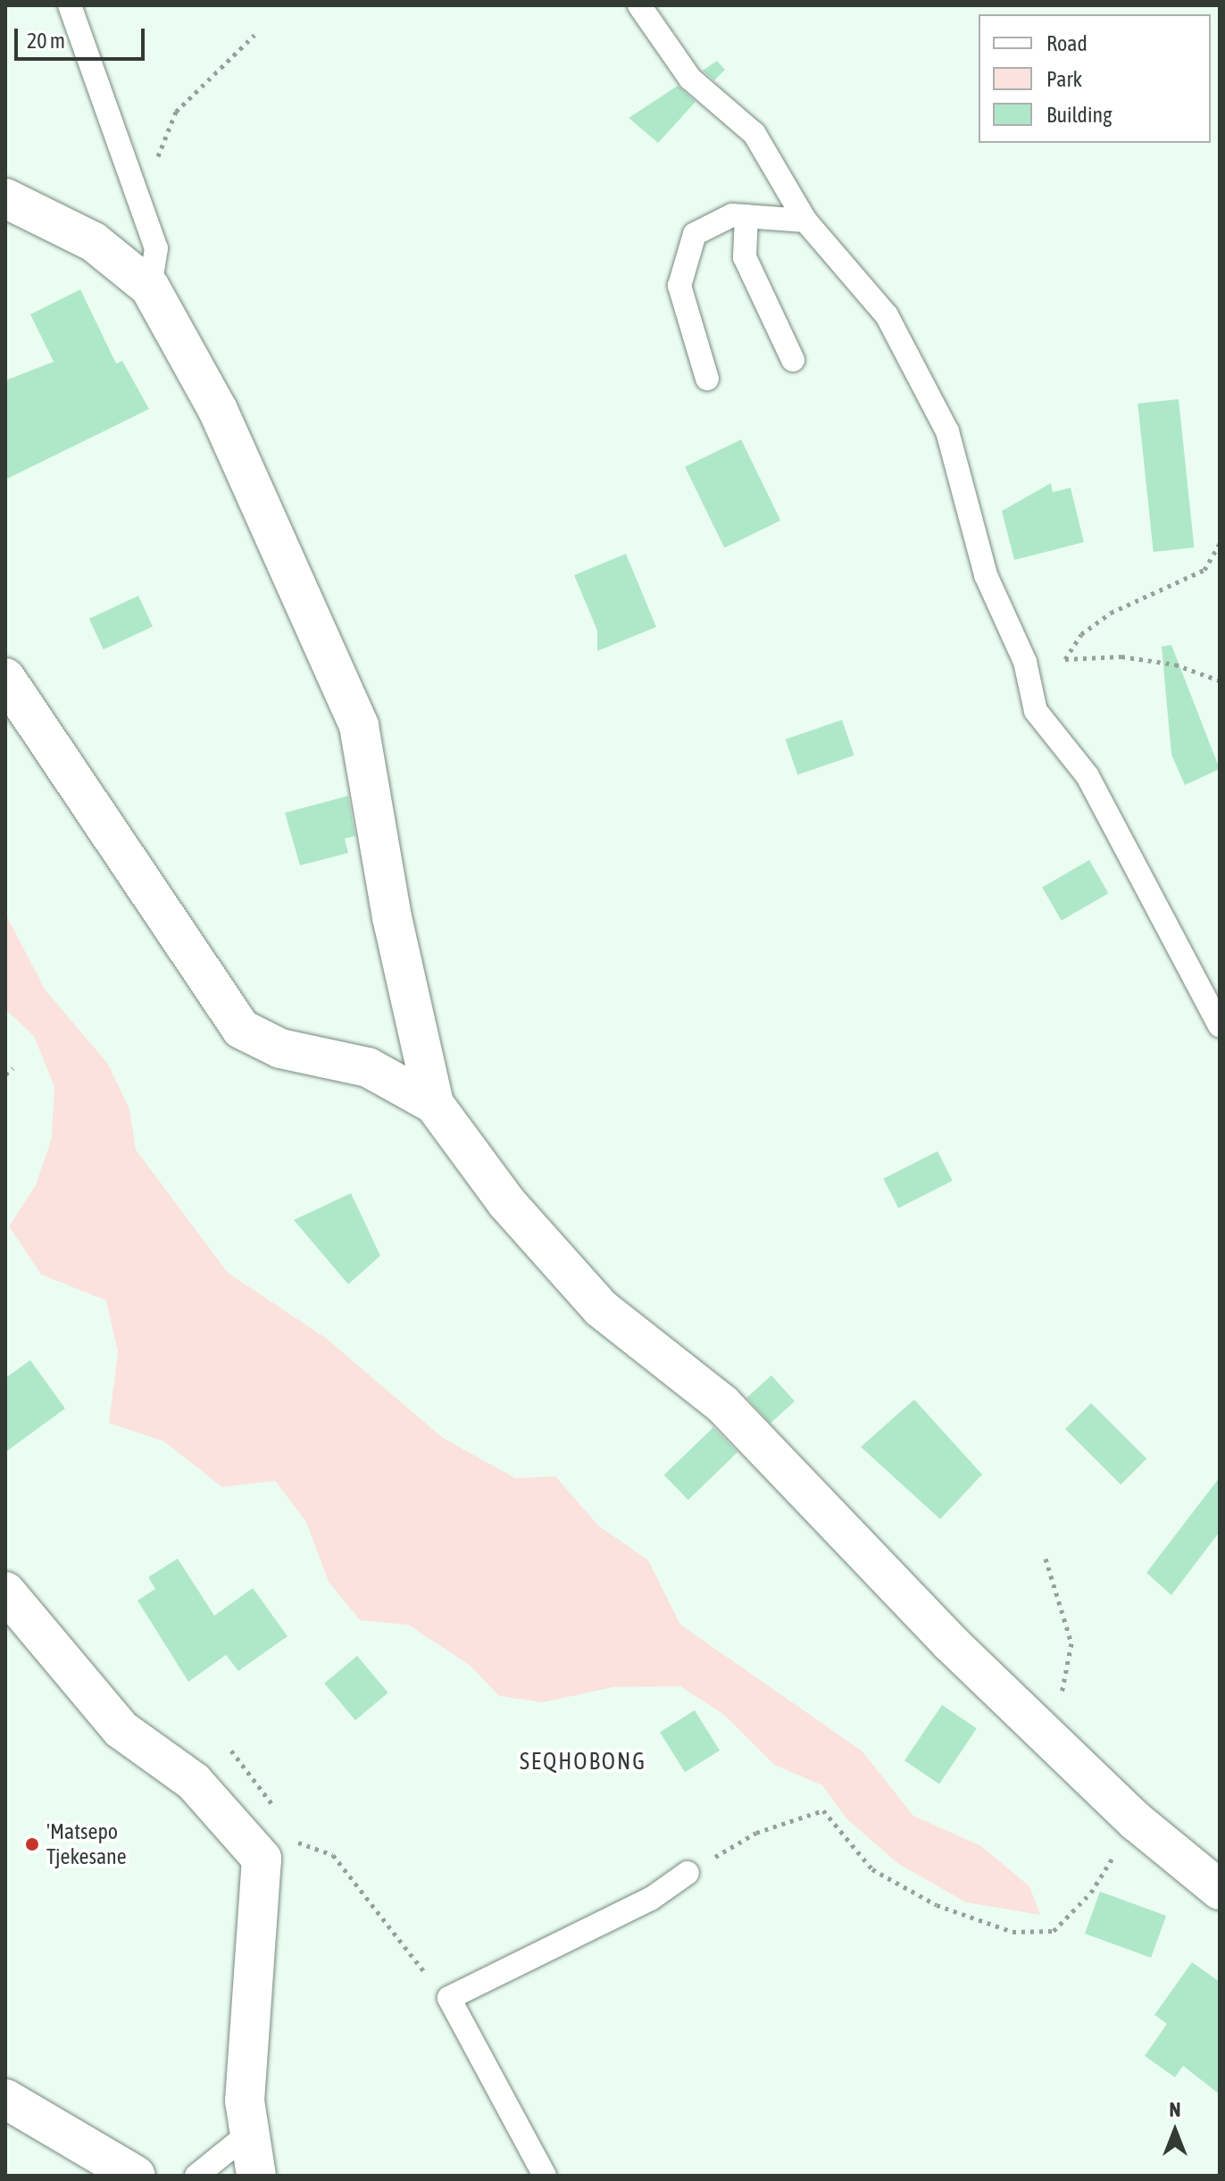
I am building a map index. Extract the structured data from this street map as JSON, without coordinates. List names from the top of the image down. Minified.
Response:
{"districts":["SEQHOBONG"],"places":["'Matsepo Tjekesane"],"legend":["Road","Park","Building"],"scale_bar":"20 m","north":"top"}
